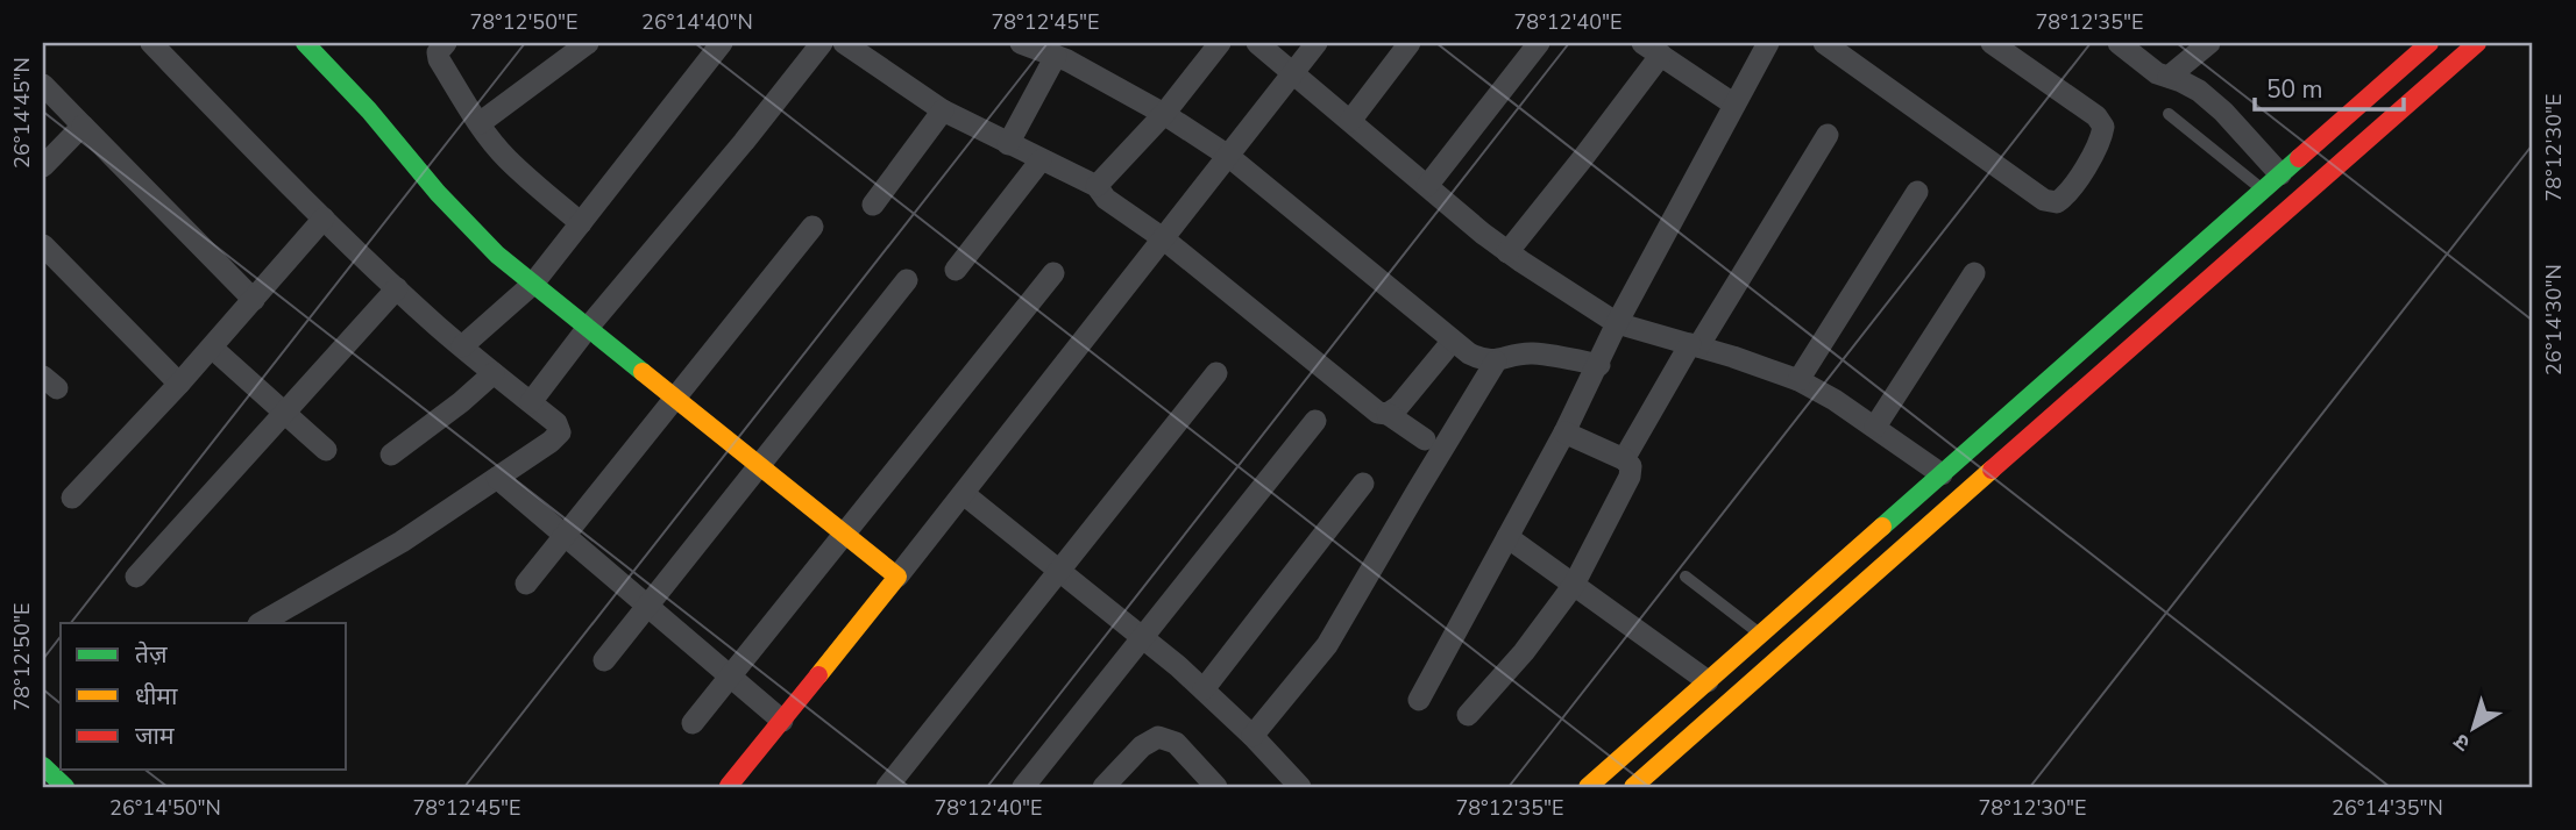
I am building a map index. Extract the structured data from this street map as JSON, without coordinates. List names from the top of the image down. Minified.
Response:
{"legend":["तेज़","धीमा","जाम"],"scale_bar":"50 m","north":"bottom left","coordinates":["78°12'50\"E","26°14'40\"N","78°12'45\"E","78°12'40\"E","78°12'35\"E","26°14'45\"N","78°12'30\"E","26°14'30\"N","26°14'50\"N","26°14'35\"N"]}
